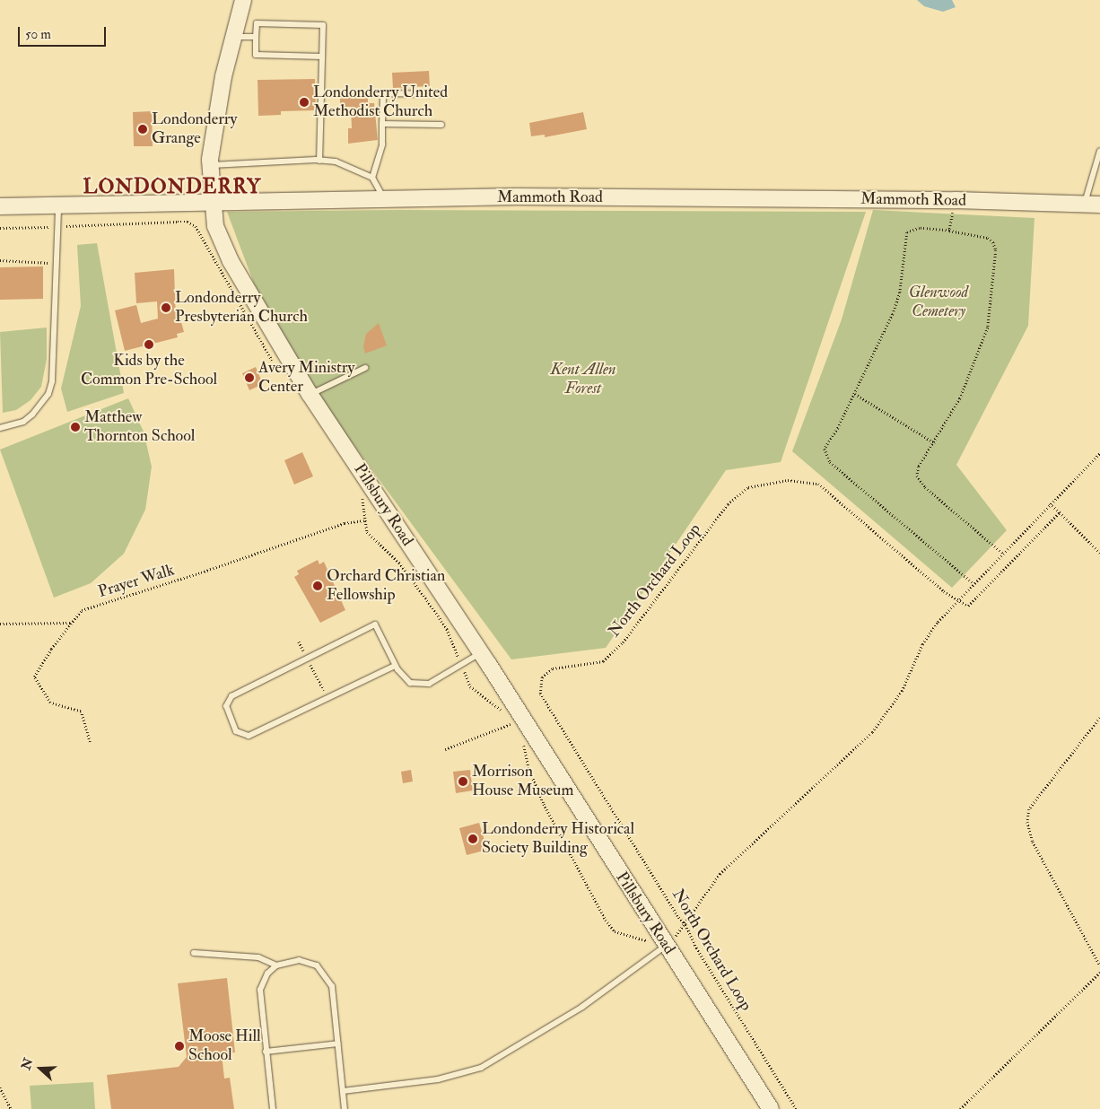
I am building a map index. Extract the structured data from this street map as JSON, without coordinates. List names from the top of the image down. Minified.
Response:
{"streets":{"street":["Mammoth Road","Pillsbury Road"],"path":["North Orchard Loop","Prayer Walk"]},"crossings":[["Mammoth Road","Pillsbury Road"]],"districts":["LONDONDERRY"],"parks":["Glenwood Cemetery","Kent Allen Forest"],"places":["Londonderry United Methodist Church","Londonderry Grange","Londonderry Presbyterian Church","Kids by the Common Pre-School","Avery Ministry Center","Matthew Thornton School","Orchard Christian Fellowship","Morrison House Museum","Londonderry Historical Society Building","Moose Hill School"],"scale_bar":"50 m","north":"left"}
